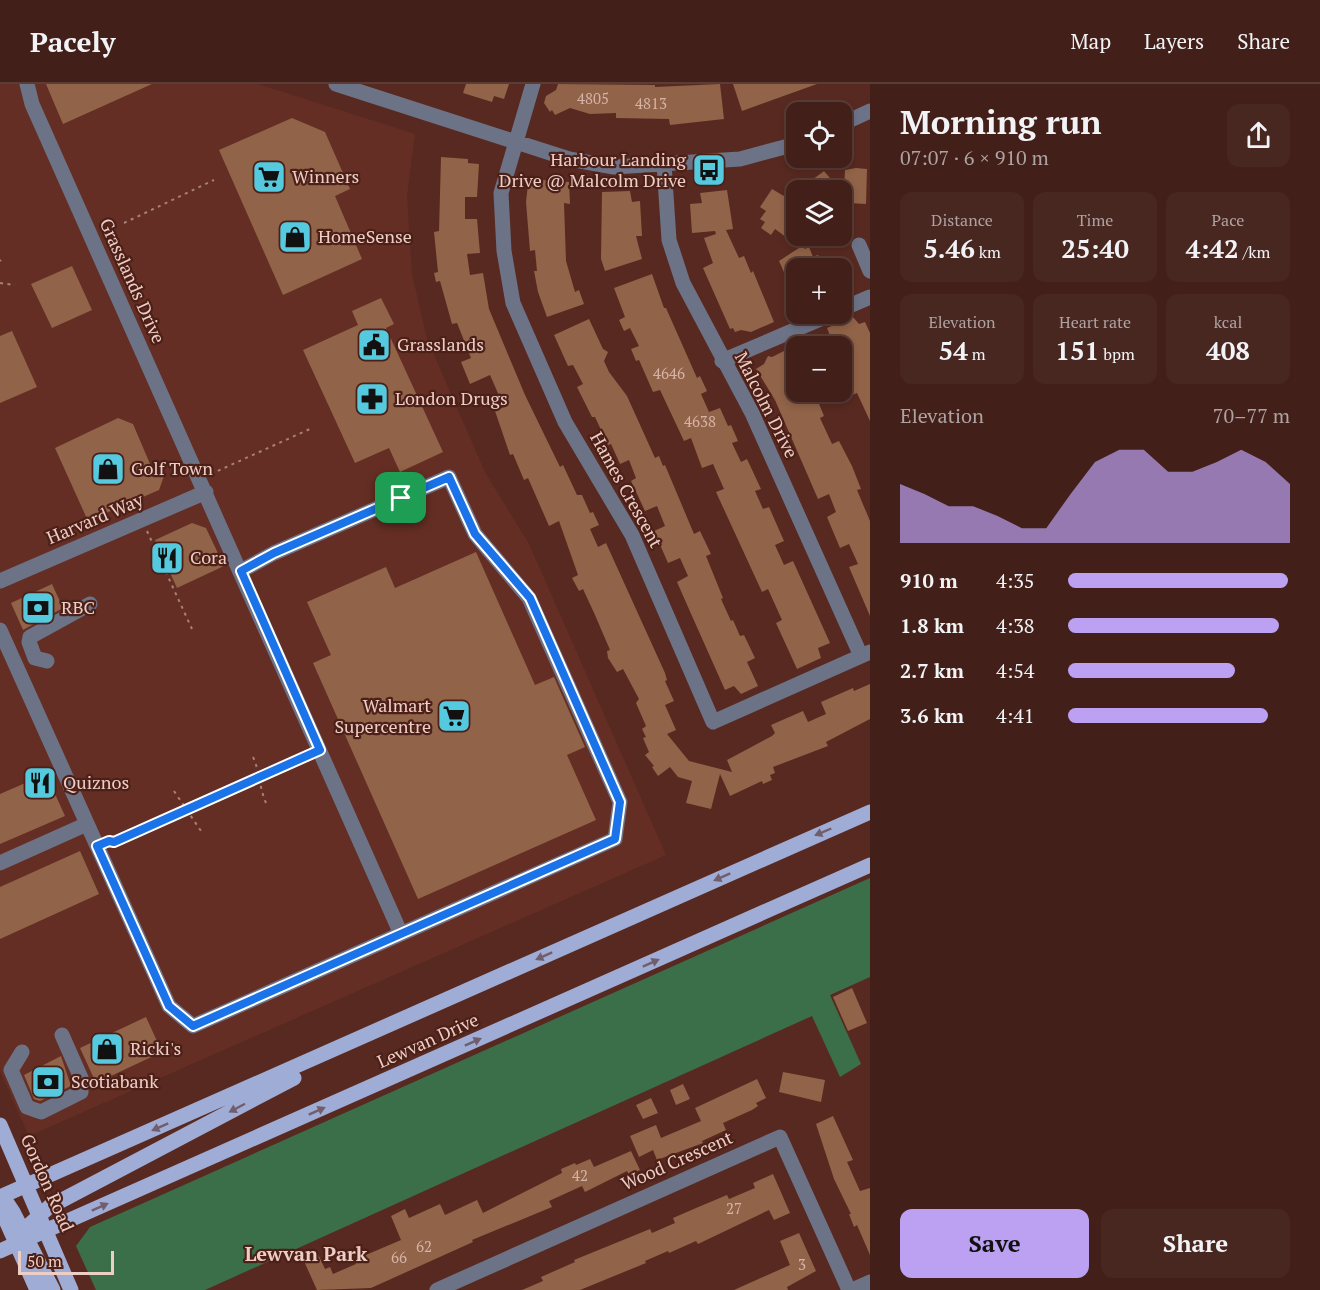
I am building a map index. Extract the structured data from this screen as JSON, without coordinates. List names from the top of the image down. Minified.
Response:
{"streets":{"main road":["Lewvan Drive","Gordon Road"],"street":["Grasslands Drive","Malcolm Drive","Hames Crescent","Harvard Way","Wood Crescent"]},"crossings":[["Grasslands Drive","Harvard Way"],["Malcolm Drive","Hames Crescent"],["Lewvan Drive","Gordon Road"]],"districts":["Lewvan Park"],"places":{"bus stop":["Harbour Landing Drive @ Malcolm Drive"],"supermarket":["Winners","Walmart Supercentre"],"shop":["HomeSense","Golf Town","Ricki's"],"public building":["Grasslands"],"pharmacy":["London Drugs"],"restaurant":["Cora","Quiznos"],"bank":["RBC","Scotiabank"]},"house_numbers":["4805","4813","4646","4638","42","27","62","66","3"],"scale_bar":"50 m","page":{"header":"Pacely","nav":["Map","Layers","Share"],"heading":["Morning run","07:07 · 6 × 910 m"],"map_buttons":["+","−"],"stats":[["Distance","5.46 km"],["Time","25:40"],["Pace","4:42 /km"],["Elevation","54 m"],["Heart rate","151 bpm"],["kcal","408"]],"chart":["Elevation","70–77 m"],"list":[{"name":"910 m","note":"4:35"},{"name":"1.8 km","note":"4:38"},{"name":"2.7 km","note":"4:54"},{"name":"3.6 km","note":"4:41"}],"buttons":["Save","Share"],"scale":"50 m"}}
